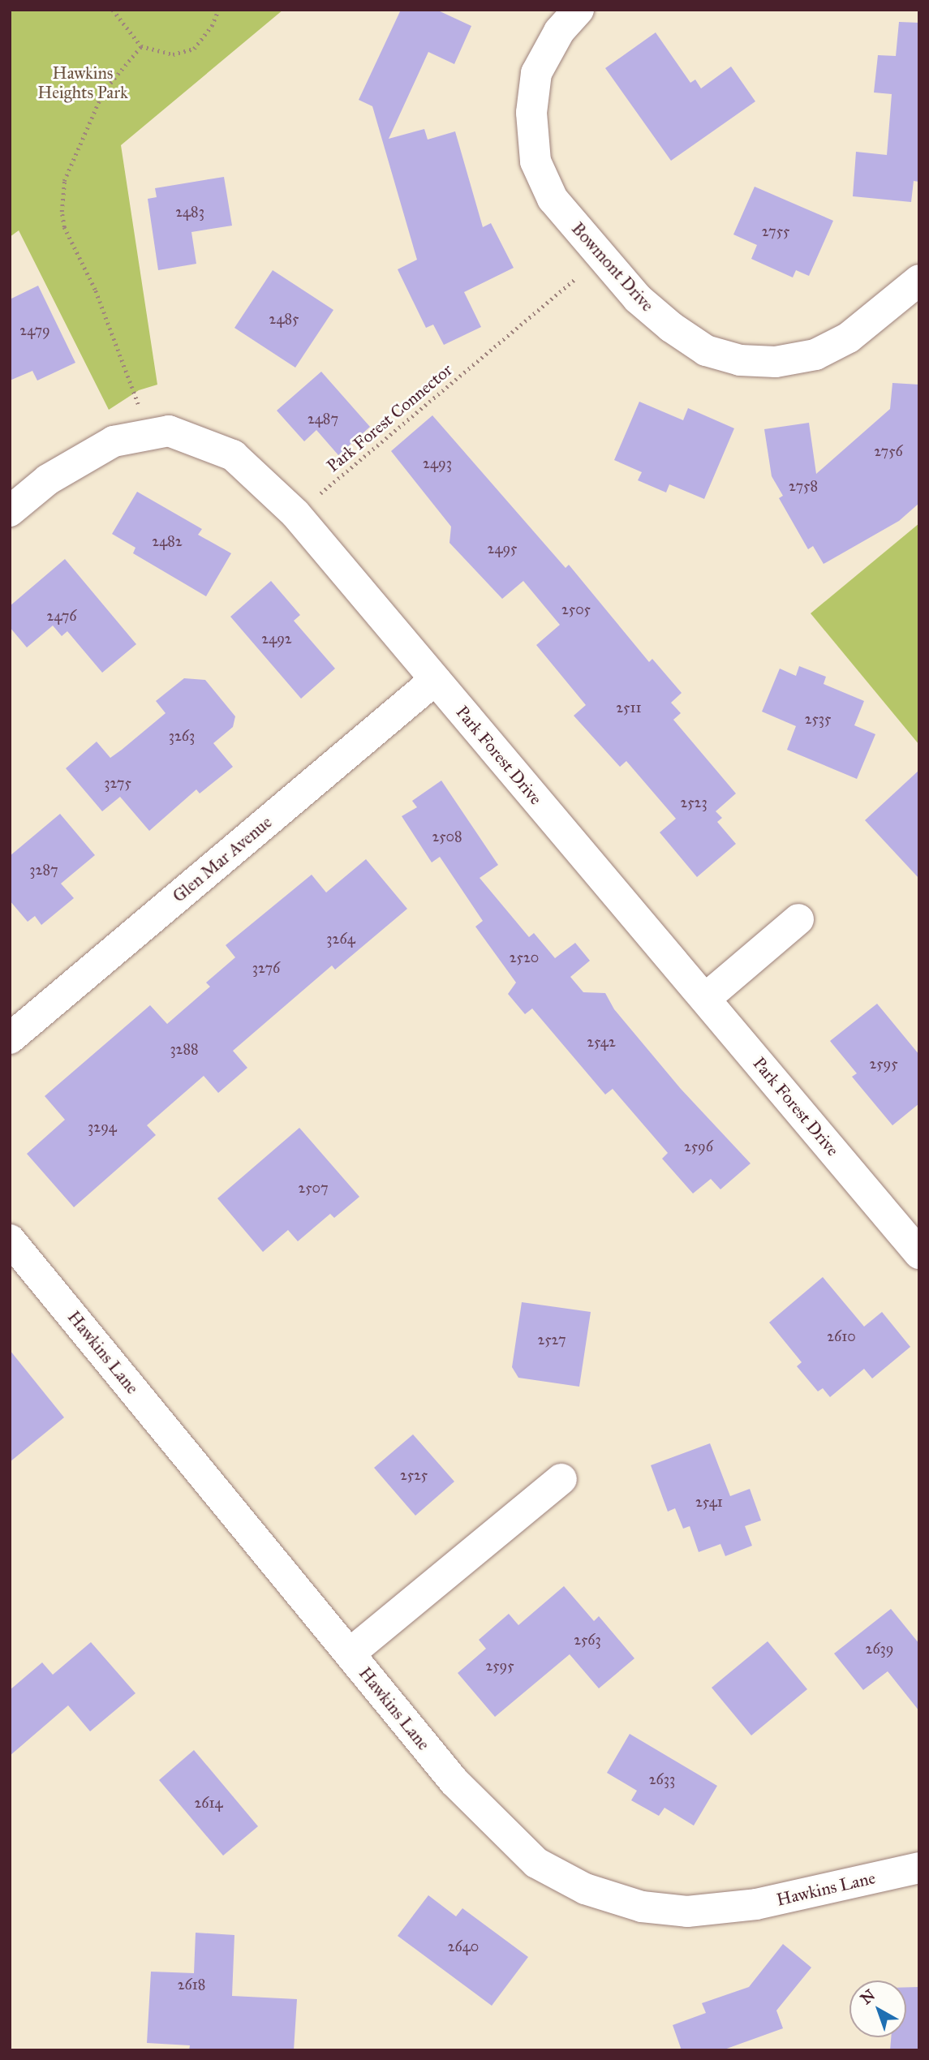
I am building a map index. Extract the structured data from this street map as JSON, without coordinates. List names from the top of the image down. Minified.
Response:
{"streets":{"street":["Bowmont Drive","Park Forest Drive","Glen Mar Avenue","Hawkins Lane"],"path":["Park Forest Connector"]},"crossings":[["Park Forest Connector","Park Forest Drive"],["Park Forest Drive","Glen Mar Avenue"]],"parks":["Hawkins Heights Park"],"house_numbers":["2483","2755","2485","2479","2487","2756","2493","2758","2482","2495","2505","2476","2492","2511","2535","3263","3275","2523","2508","3287","3264","2520","3276","2542","3288","2595","3294","2596","2507","2610","2527","2525","2541","2563","2639","2595","2633","2614","2640","2618"],"north":"top left"}
